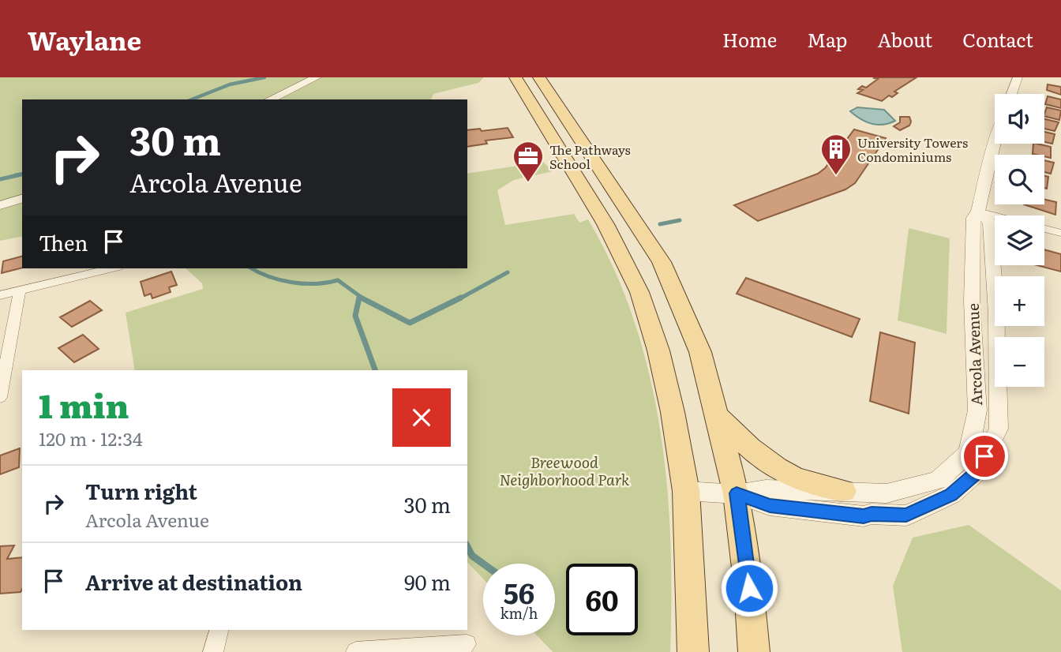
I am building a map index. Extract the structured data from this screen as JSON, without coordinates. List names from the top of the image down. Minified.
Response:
{"streets":{"street":["Arcola Avenue"]},"parks":["Breewood Neighborhood Park"],"places":{"building":["University Towers Condominiums"],"office":["The Pathways School"]},"page":{"header":"Waylane","nav":["Home","Map","About","Contact"],"map_buttons":["+","−"],"turn":["30 m","Arcola Avenue"],"then":"Then","heading":["1 min","120 m · 12:34"],"list":[{"name":"Turn right","note":"Arcola Avenue","value":"30 m"},{"name":"Arrive at destination","value":"90 m"}],"speed":"56 km/h","limit":"60"}}
